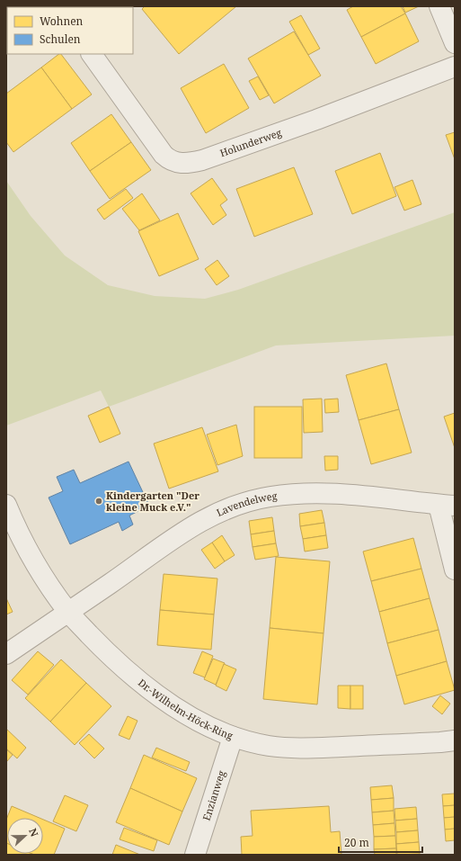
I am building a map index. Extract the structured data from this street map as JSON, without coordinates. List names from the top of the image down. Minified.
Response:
{"streets":{"street":["Holunderweg","Lavendelweg","Dr.-Wilhelm-Höck-Ring","Enzianweg"]},"crossings":[["Lavendelweg","Dr.-Wilhelm-Höck-Ring"],["Dr.-Wilhelm-Höck-Ring","Enzianweg"]],"places":["Kindergarten \"Der kleine Muck e.V.\""],"legend":["Wohnen","Schulen"],"scale_bar":"20 m","north":"right"}
